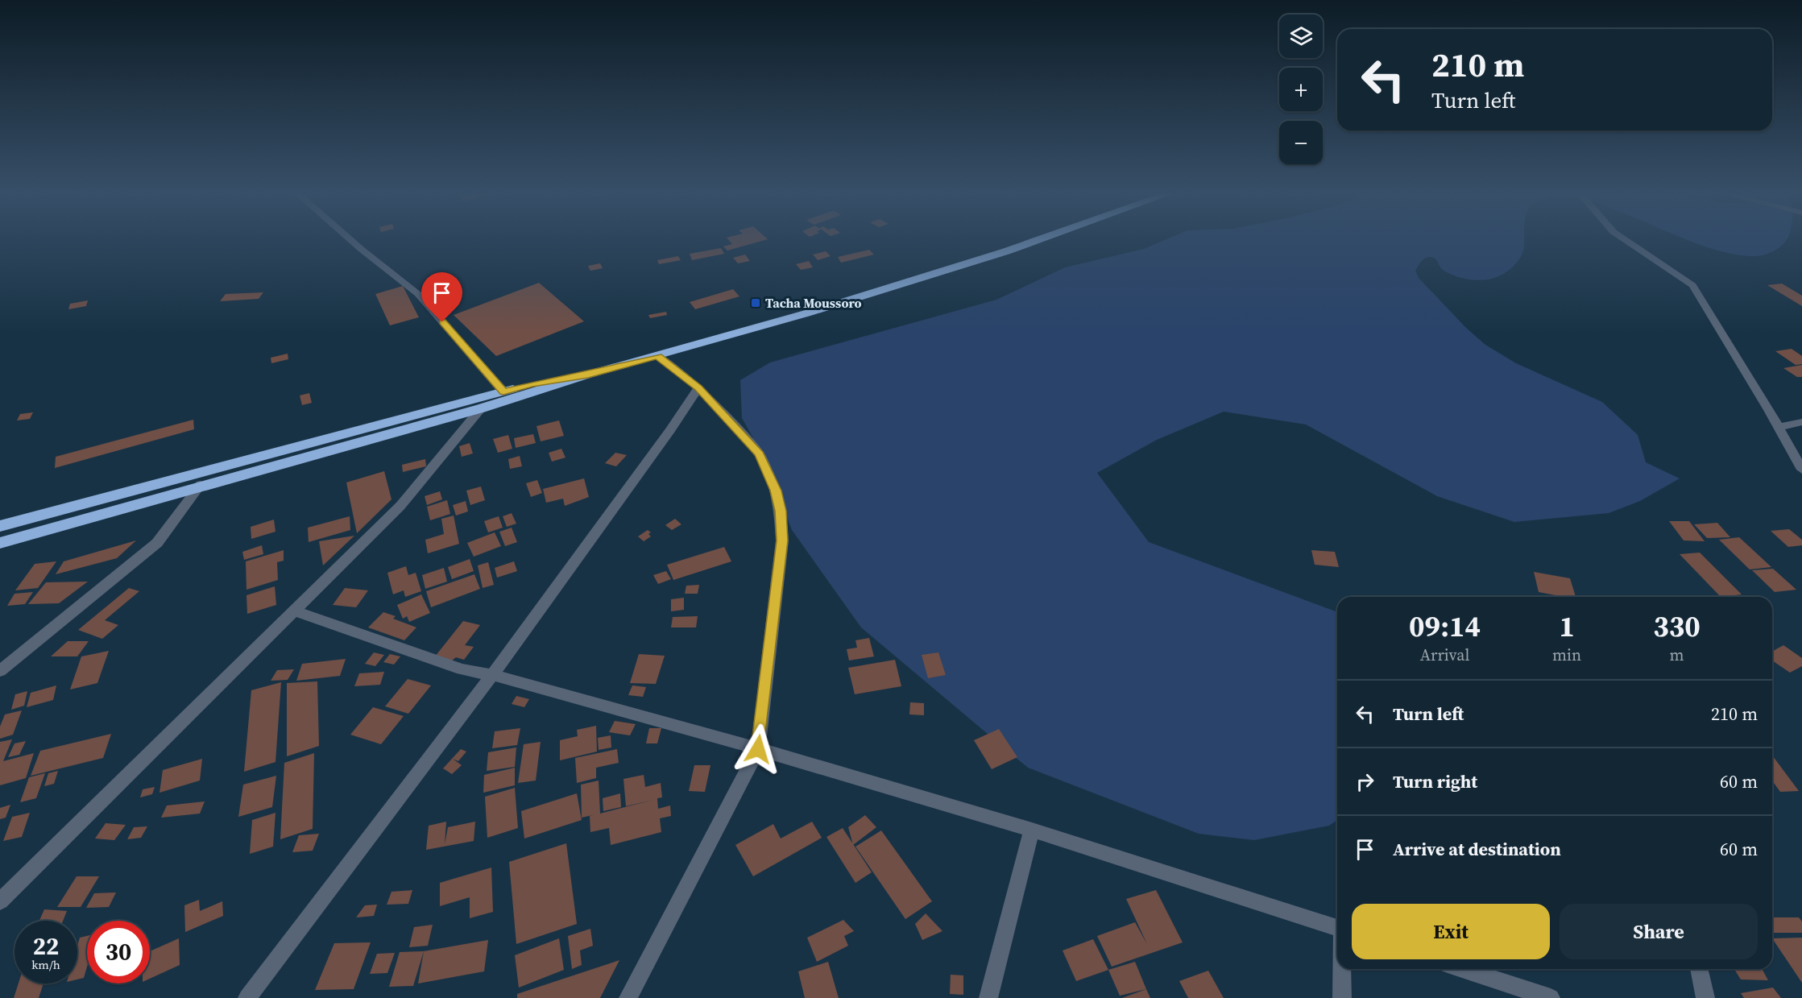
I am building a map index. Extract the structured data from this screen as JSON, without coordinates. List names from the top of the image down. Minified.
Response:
{"places":{"transit":["Tacha Moussoro"]},"page":{"map_buttons":["+","−"],"turn":["210 m","Turn left"],"eta":["09:14","Arrival","1","min","330","m"],"list":[{"name":"Turn left","value":"210 m"},{"name":"Turn right","value":"60 m"},{"name":"Arrive at destination","value":"60 m"}],"buttons":["Exit","Share"],"speed":"22 km/h","limit":"30"}}
